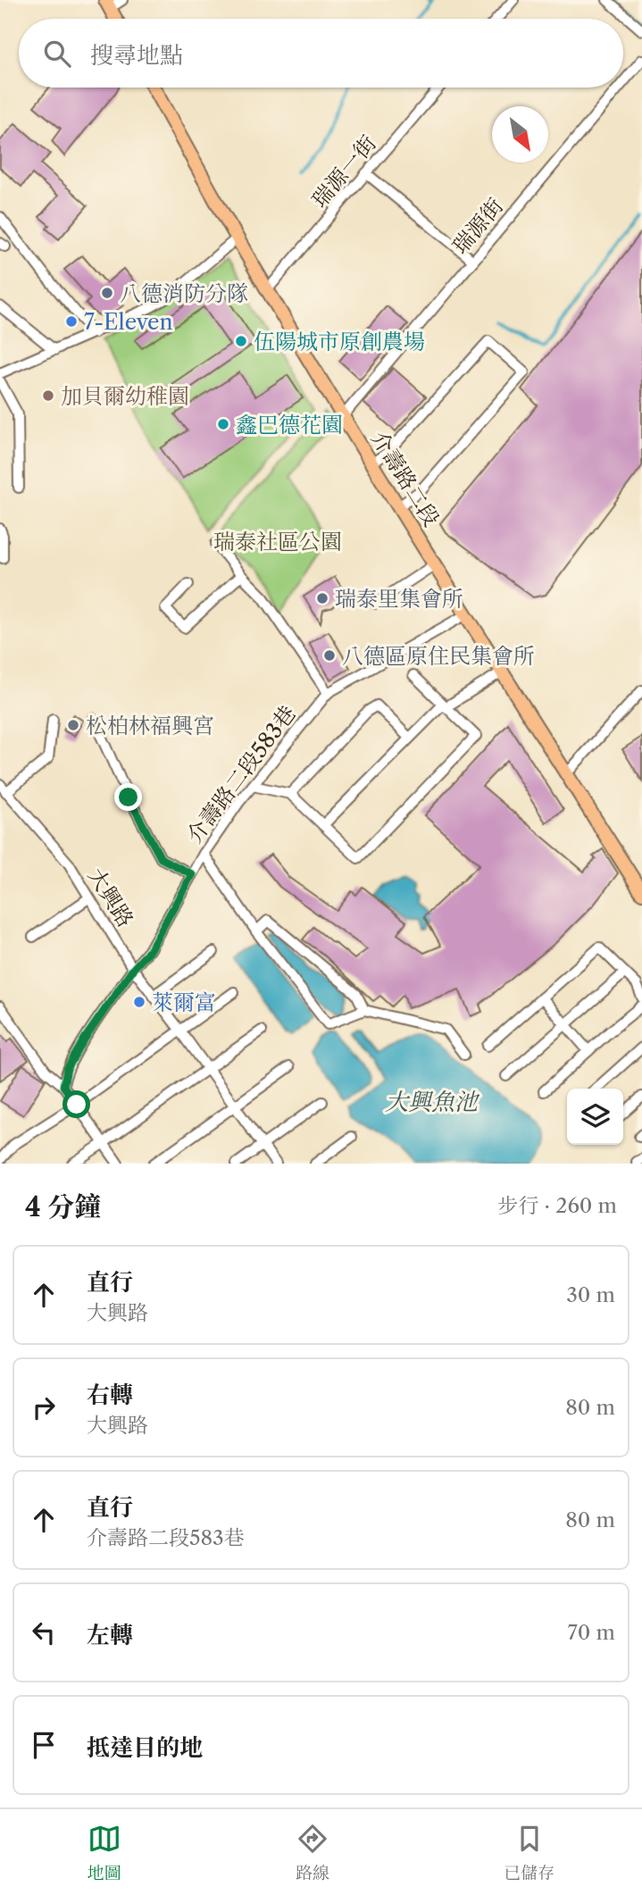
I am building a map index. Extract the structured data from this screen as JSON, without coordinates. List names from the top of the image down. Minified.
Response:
{"streets":{"main road":["介壽路二段"],"street":["瑞源一街","瑞源街","介壽路二段583巷","大興路"]},"crossings":[["瑞源一街","介壽路二段"],["瑞源街","介壽路二段"],["介壽路二段","介壽路二段583巷"],["介壽路二段583巷","大興路"]],"water":["大興魚池"],"parks":["瑞泰社區公園"],"places":["八德消防分隊","7-Eleven","伍陽城市原創農場","加貝爾幼稚園","鑫巴德花園","瑞泰里集會所","八德區原住民集會所","松柏林福興宮","萊爾富"],"north":"bottom right","page":{"search":"搜尋地點","heading":["4 分鐘","步行 · 260 m"],"list":[["直行","大興路","30 m"],["右轉","大興路","80 m"],["直行","介壽路二段583巷","80 m"],["左轉","70 m"],"抵達目的地"],"nav":["地圖","路線","已儲存"]}}
